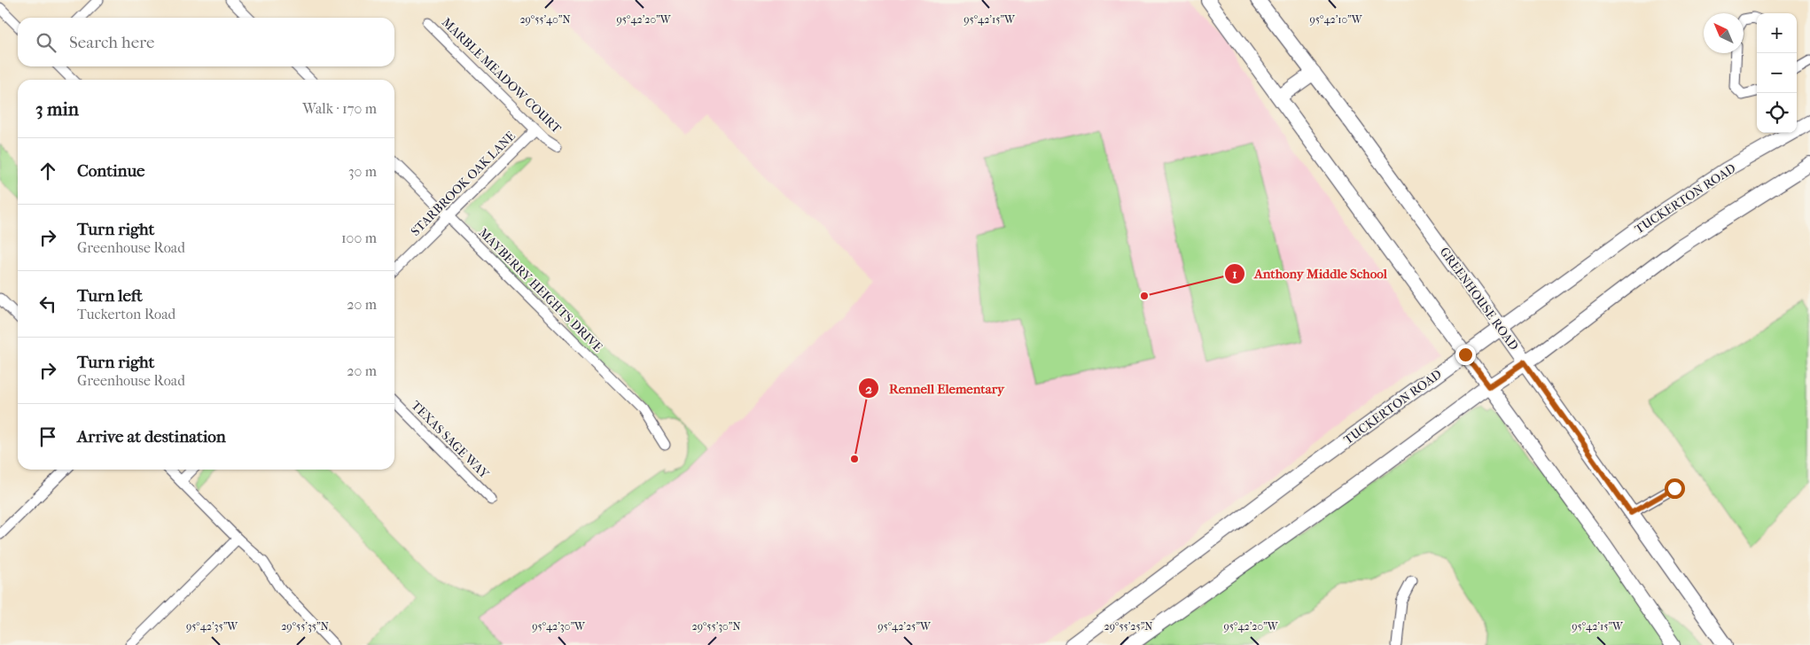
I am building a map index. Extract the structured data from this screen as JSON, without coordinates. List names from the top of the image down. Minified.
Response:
{"streets":{"main road":["TUCKERTON ROAD","GREENHOUSE ROAD"],"street":["MARBLE MEADOW COURT","STARBROOK OAK LANE","MAYBERRY HEIGHTS DRIVE","TEXAS SAGE WAY"]},"crossings":[["MARBLE MEADOW COURT","STARBROOK OAK LANE"],["STARBROOK OAK LANE","MAYBERRY HEIGHTS DRIVE"],["TUCKERTON ROAD","GREENHOUSE ROAD"]],"places":["Anthony Middle School","Rennell Elementary"],"north":"top left","page":{"map_buttons":["+","−"],"search":"Search here","heading":["3 min","Walk · 170 m"],"list":[["Continue","30 m"],["Turn right","Greenhouse Road","100 m"],["Turn left","Tuckerton Road","20 m"],["Turn right","Greenhouse Road","20 m"],"Arrive at destination"]},"coordinates":["29°55'40\"N","95°42'20\"W","95°42'15\"W","95°42'10\"W","95°42'35\"W","95°42'30\"W","95°42'25\"W","29°55'35\"N","29°55'30\"N","29°55'25\"N"]}
